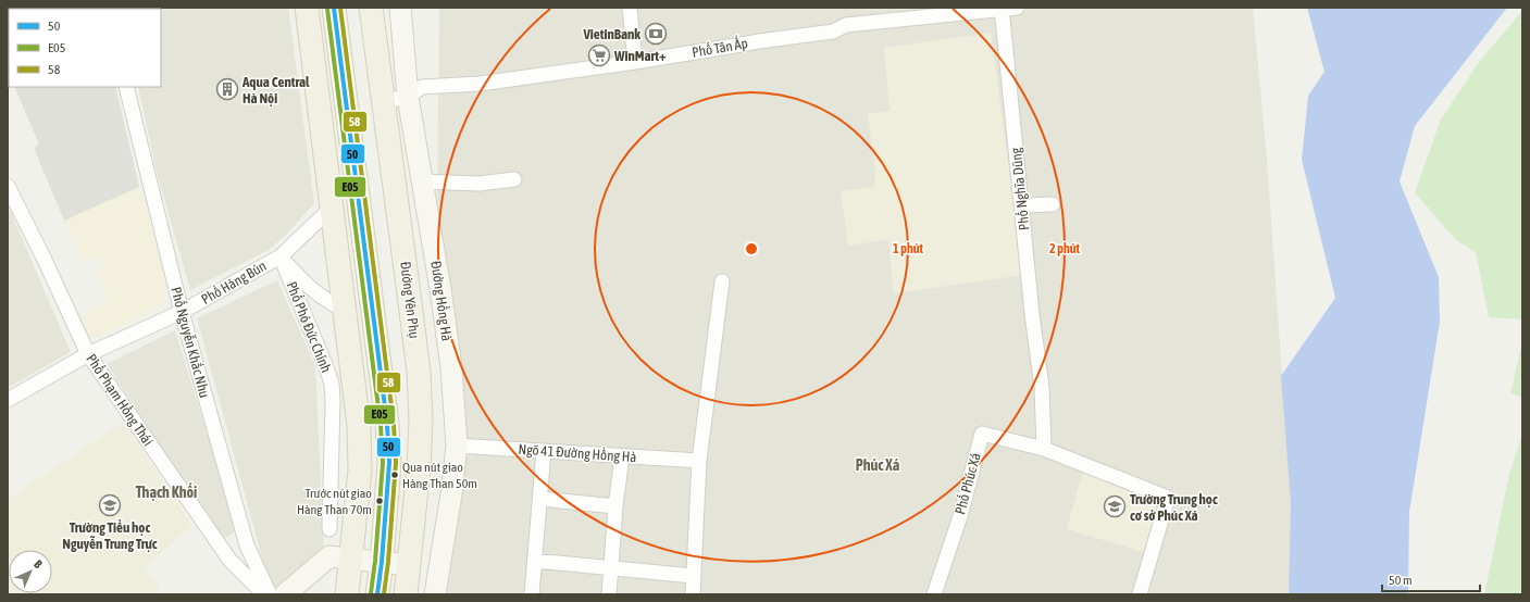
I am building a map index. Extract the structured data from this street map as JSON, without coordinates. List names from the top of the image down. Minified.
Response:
{"streets":{"main road":["Đường Yên Phụ"],"street":["Phố Tân Ấp","Phố Nghĩa Dũng","Phố Hàng Bún","Đường Hồng Hà","Phố Phó Đức Chính","Phố Nguyễn Khắc Nhu","Phố Phạm Hồng Thái","Ngõ 41 Đường Hồng Hà","Phố Phúc Xá"]},"crossings":[["Phố Tân Ấp","Phố Nghĩa Dũng"],["Phố Tân Ấp","Đường Yên Phụ"],["Phố Tân Ấp","Đường Hồng Hà"],["Phố Nghĩa Dũng","Phố Phúc Xá"],["Phố Hàng Bún","Phố Phó Đức Chính"],["Phố Hàng Bún","Phố Nguyễn Khắc Nhu"],["Phố Hàng Bún","Phố Phạm Hồng Thái"],["Đường Hồng Hà","Ngõ 41 Đường Hồng Hà"]],"districts":["Phúc Xá","Thạch Khối"],"places":{"bank":["VietinBank"],"supermarket":["WinMart+"],"building":["Aqua Central Hà Nội"],"other":["Qua nút giao Hàng Than 50m","Trước nút giao Hàng Than 70m"],"school or university":["Trường Tiểu học Nguyễn Trung Trực","Trường Trung học cơ sở Phúc Xá"]},"lines":["transit line 50","transit line 58","transit line E05"],"legend":["50","E05","58"],"scale_bar":"50 m","north":"top right","rings":["1 phút","2 phút"]}
